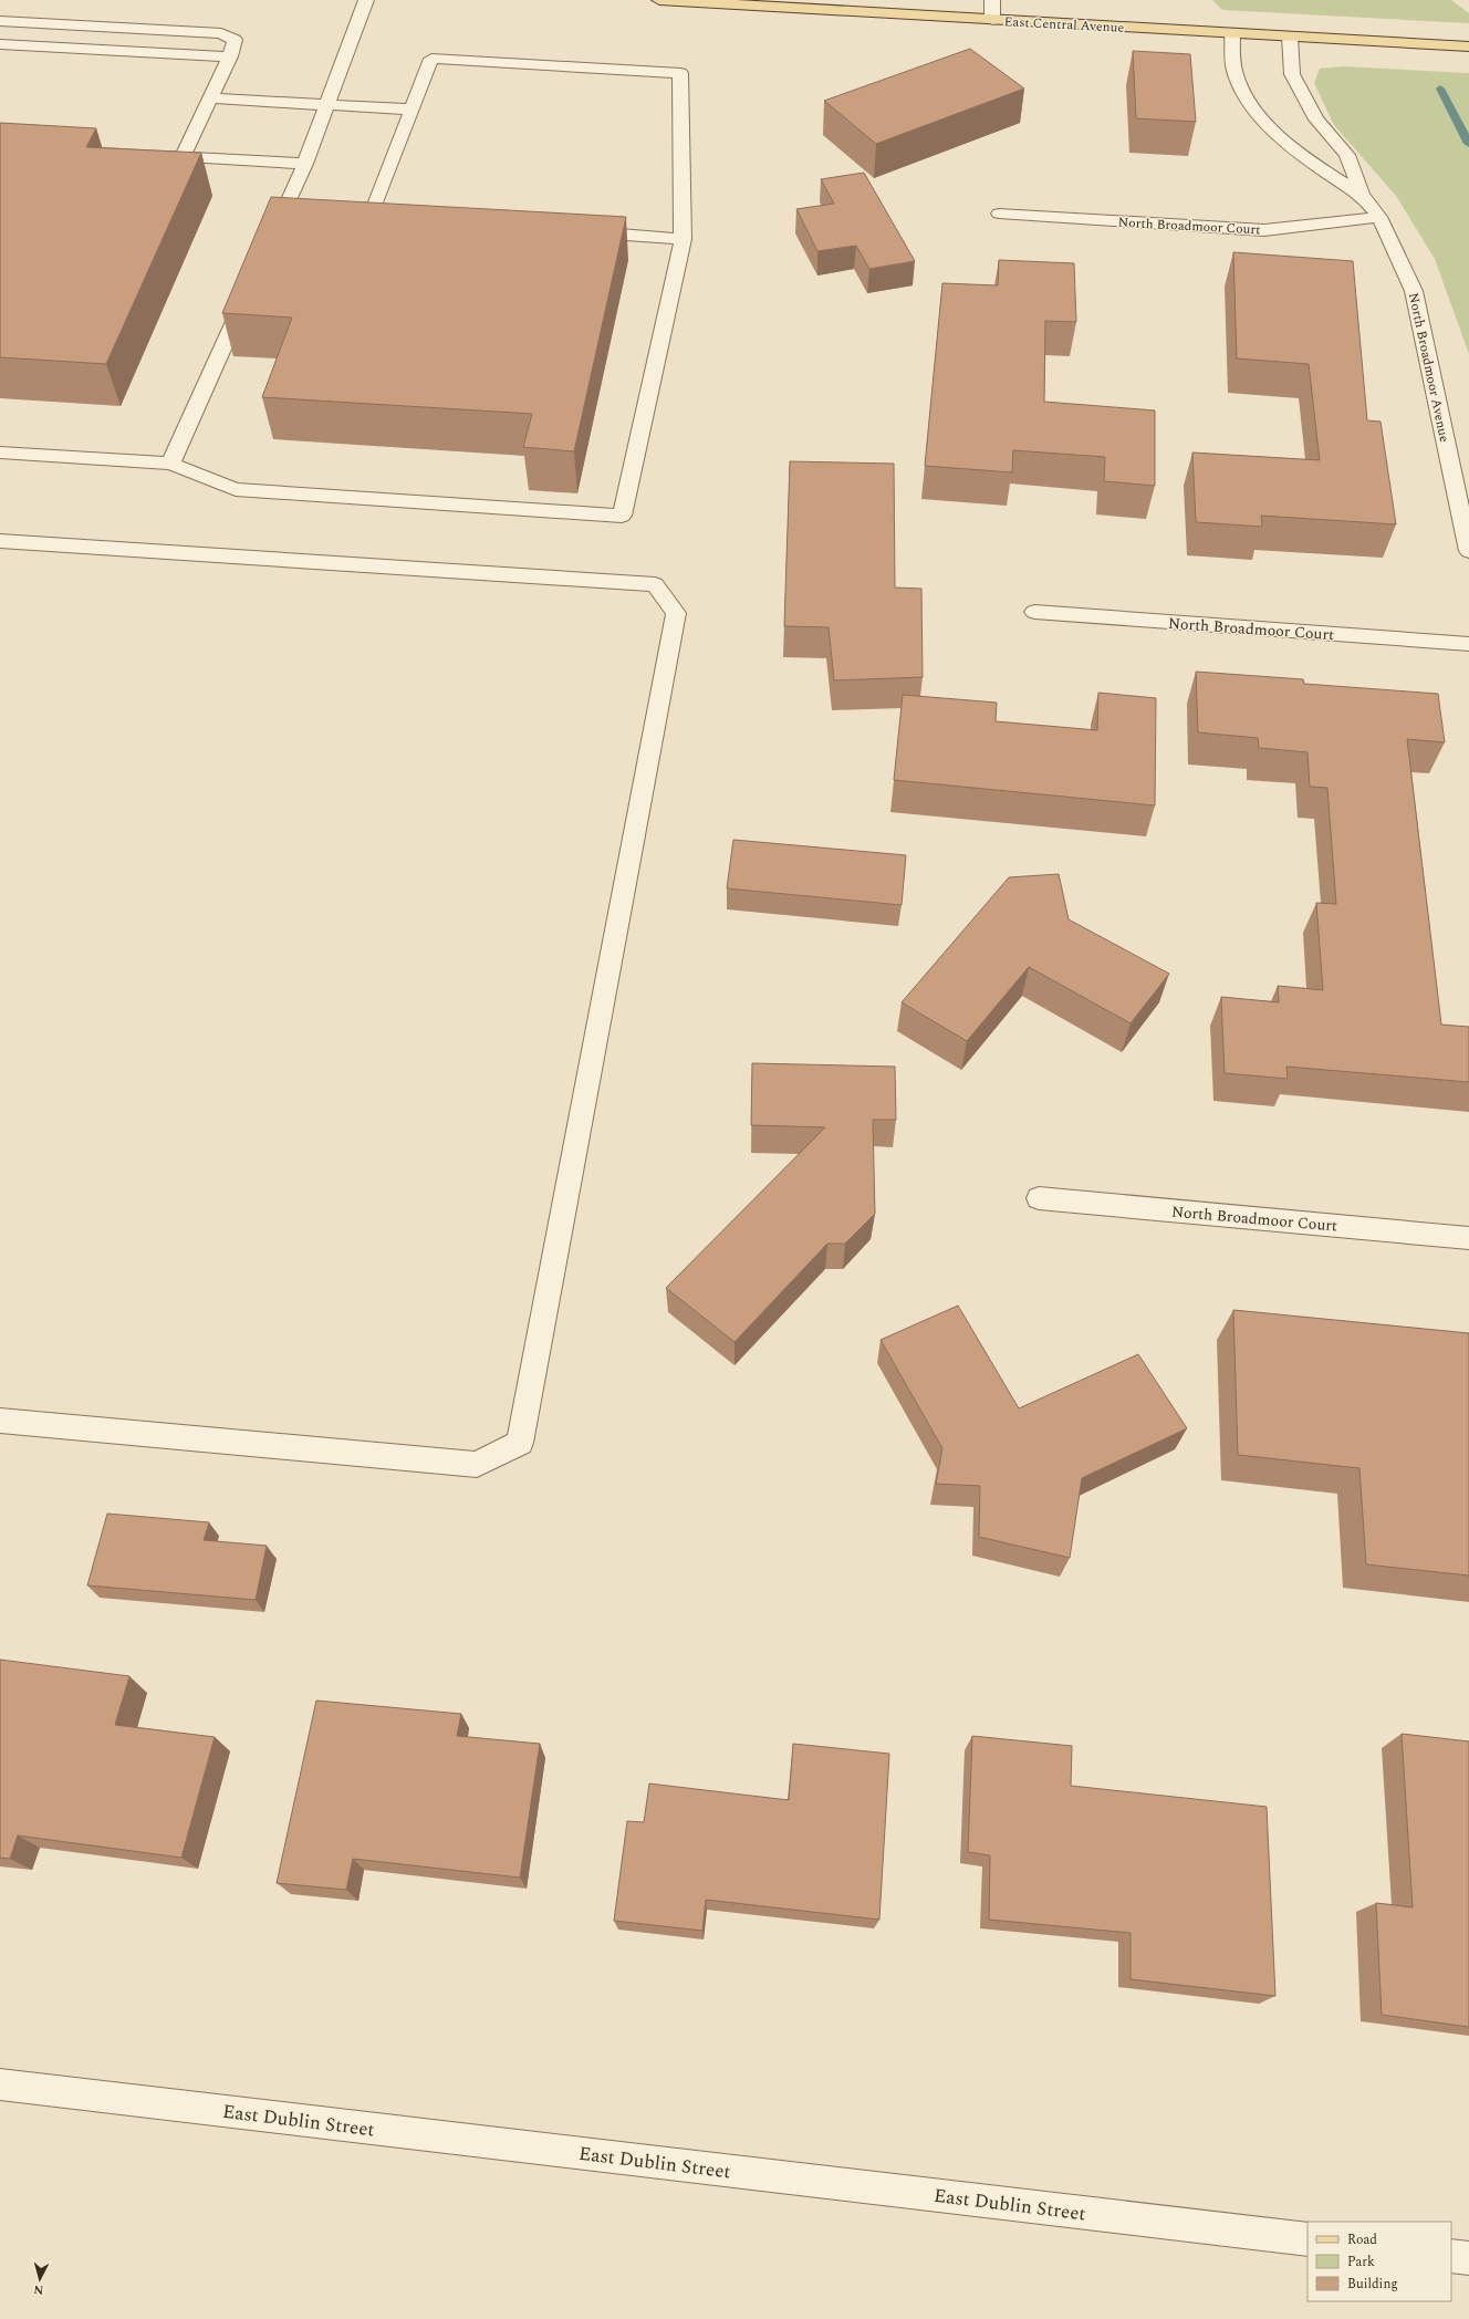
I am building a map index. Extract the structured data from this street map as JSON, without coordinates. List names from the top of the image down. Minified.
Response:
{"streets":{"main road":["East Central Avenue"],"street":["North Broadmoor Court","North Broadmoor Avenue","East Dublin Street"]},"crossings":[["East Central Avenue","North Broadmoor Avenue"],["North Broadmoor Court","North Broadmoor Avenue"]],"legend":["Road","Park","Building"],"north":"bottom"}
